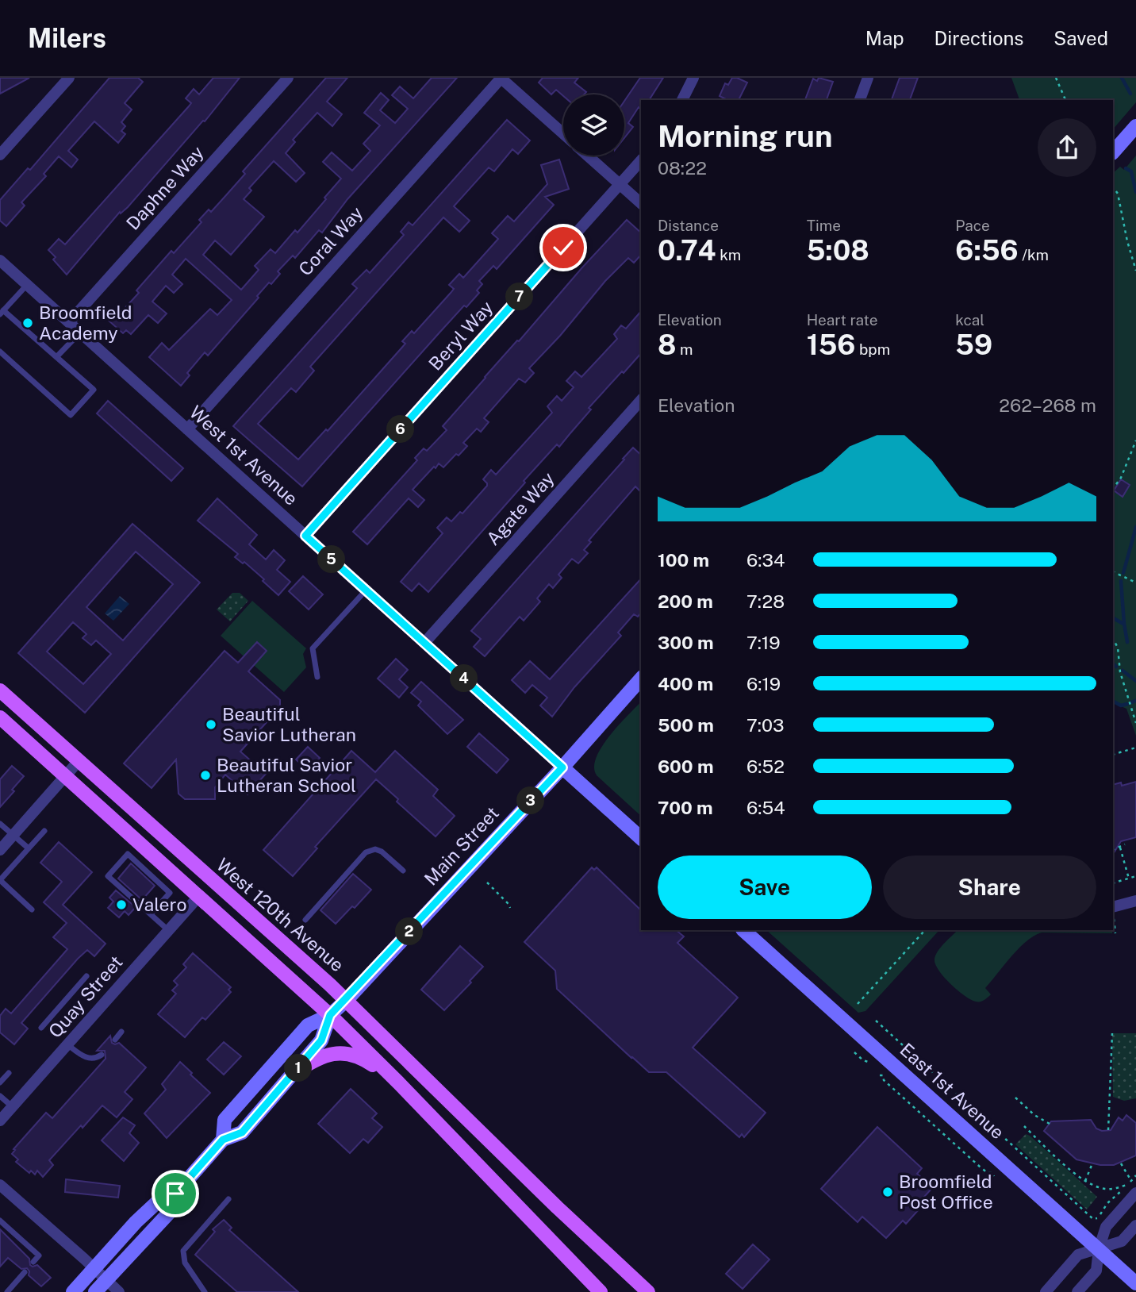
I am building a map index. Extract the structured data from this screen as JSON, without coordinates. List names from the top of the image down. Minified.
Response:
{"streets":{"main road":["Main Street","West 120th Avenue","East 1st Avenue"],"street":["Daphne Way","Coral Way","Beryl Way","West 1st Avenue","Agate Way","Quay Street"]},"crossings":[["Daphne Way","West 1st Avenue"],["Coral Way","West 1st Avenue"],["Beryl Way","West 1st Avenue"],["West 1st Avenue","Agate Way"],["West 1st Avenue","Main Street"],["Main Street","West 120th Avenue"]],"places":["Broomfield Academy","Beautiful Savior Lutheran","Beautiful Savior Lutheran School","Valero","Broomfield Post Office"],"page":{"header":"Milers","nav":["Map","Directions","Saved"],"heading":["Morning run","08:22"],"stats":[["Distance","0.74 km"],["Time","5:08"],["Pace","6:56 /km"],["Elevation","8 m"],["Heart rate","156 bpm"],["kcal","59"]],"pins":["7","6","5","4","3","2","1"],"chart":["Elevation","262–268 m"],"list":[{"name":"100 m","note":"6:34"},{"name":"200 m","note":"7:28"},{"name":"300 m","note":"7:19"},{"name":"400 m","note":"6:19"},{"name":"500 m","note":"7:03"},{"name":"600 m","note":"6:52"},{"name":"700 m","note":"6:54"}],"buttons":["Save","Share"]}}
